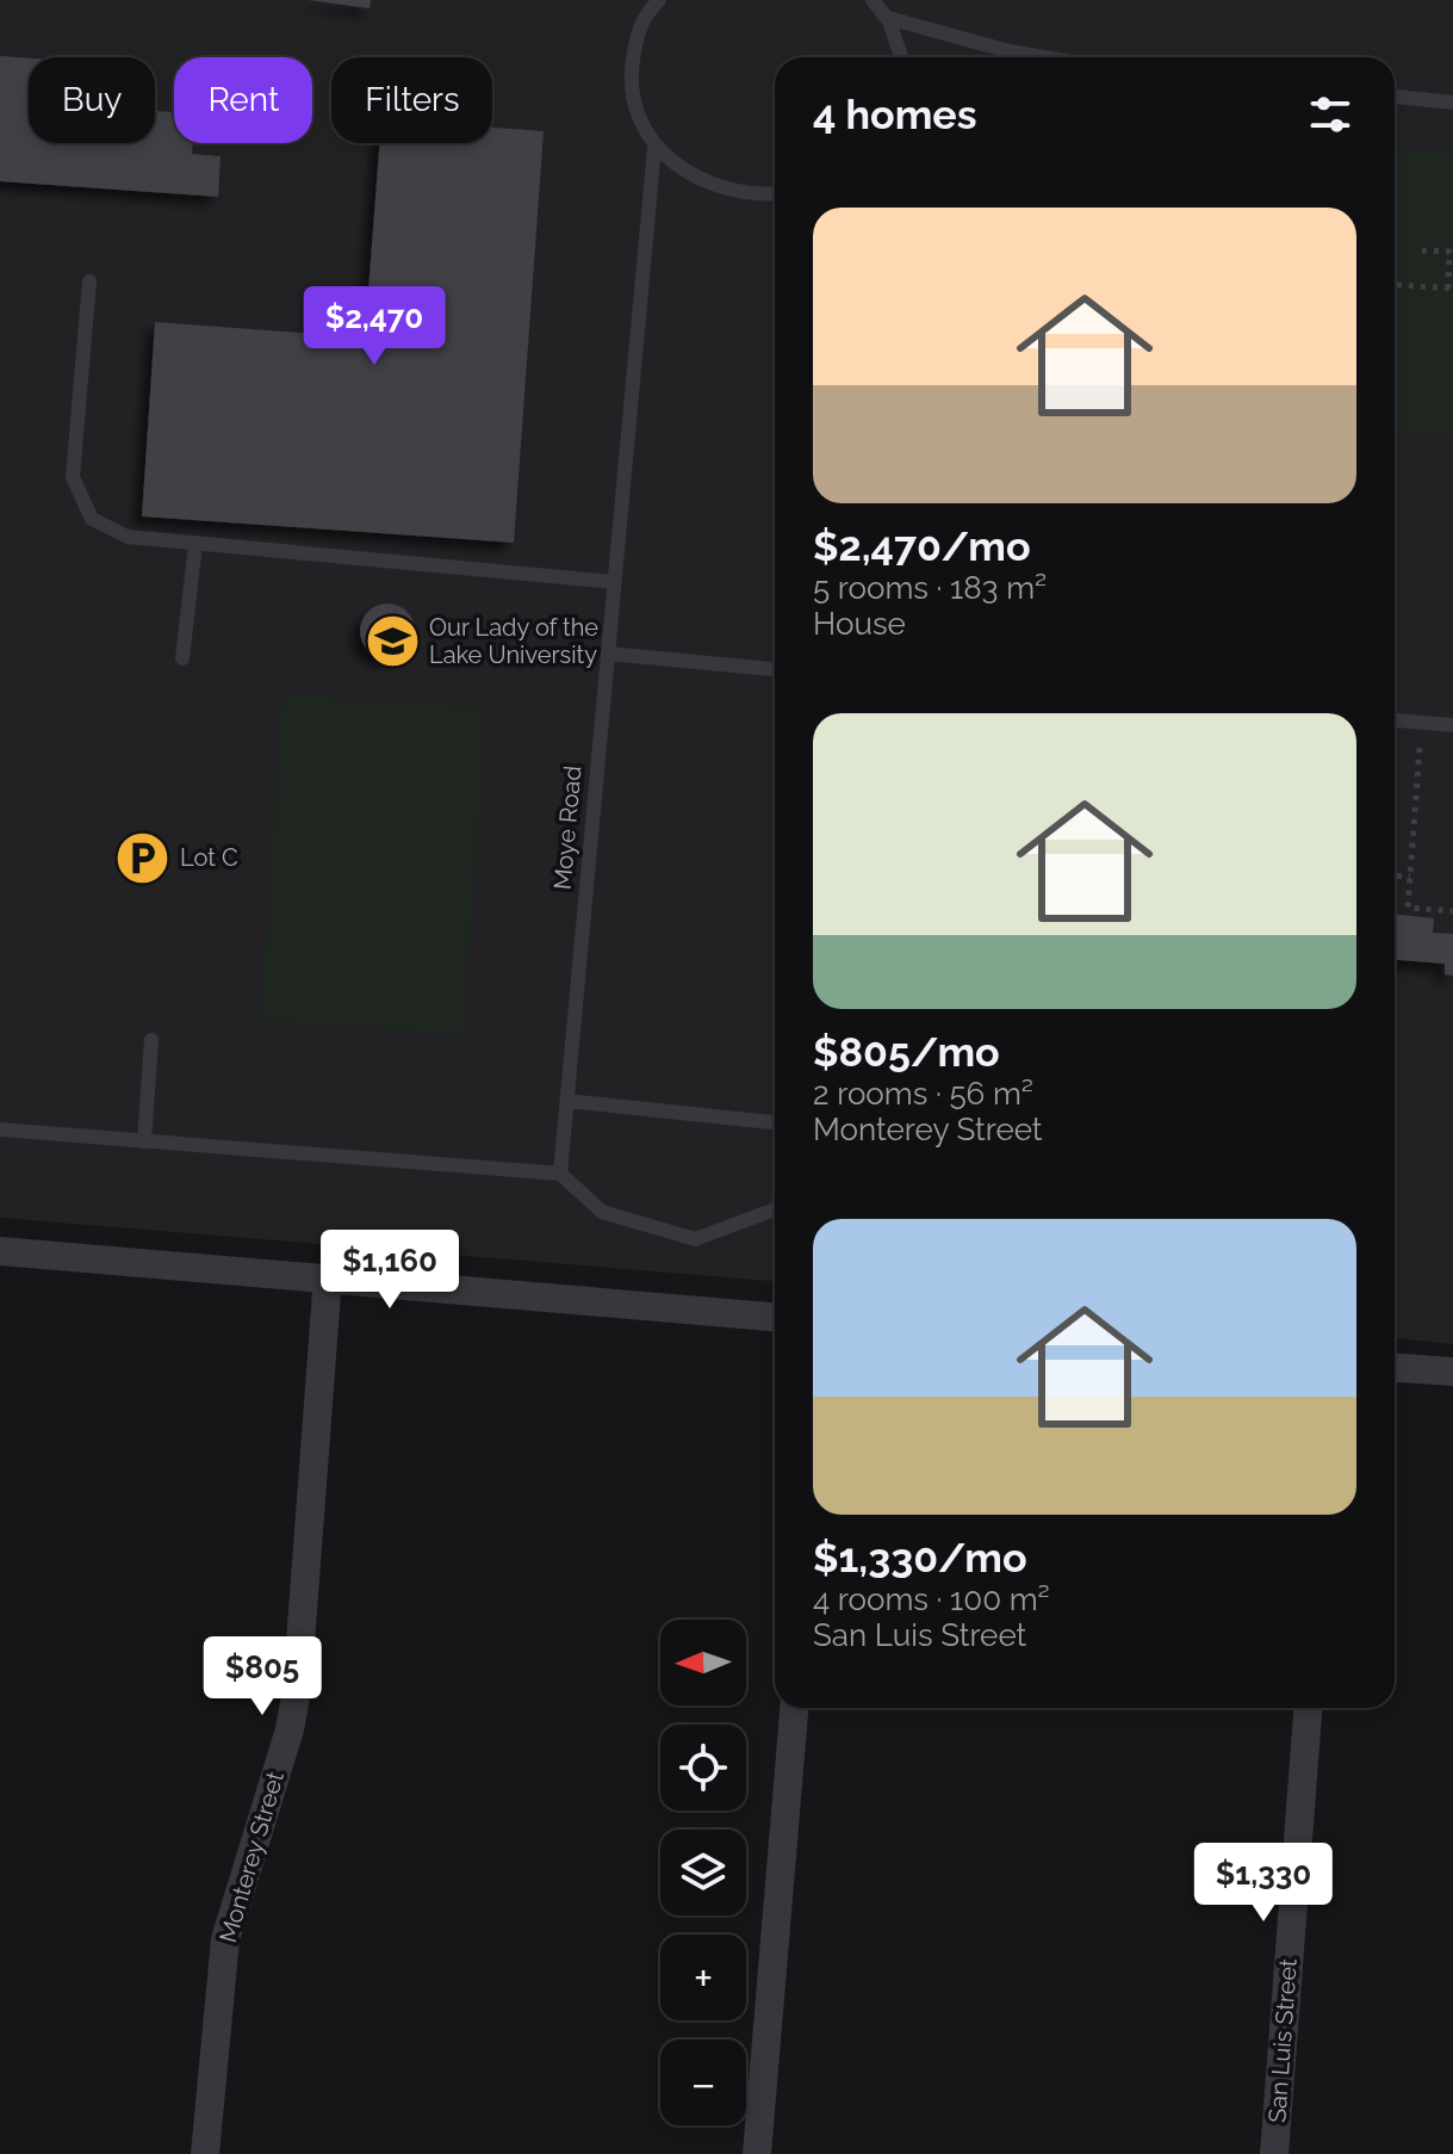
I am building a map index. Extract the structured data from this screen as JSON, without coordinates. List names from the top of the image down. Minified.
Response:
{"streets":{"street":["Monterey Street","San Luis Street"],"lane":["Moye Road"]},"places":{"school or university":["Our Lady of the Lake University"],"parking":["Lot C"]},"north":"left","page":{"chip":["Buy","Rent","Filters"],"heading":"4 homes","list":[{"name":"$2,470/mo","note":"5 rooms · 183 m² · House"},{"name":"$805/mo","note":"2 rooms · 56 m² · Monterey Street"},{"name":"$1,330/mo","note":"4 rooms · 100 m² · San Luis Street"}],"price":["$2,470","$1,160","$805","$1,330"],"map_buttons":["+","−"]}}
